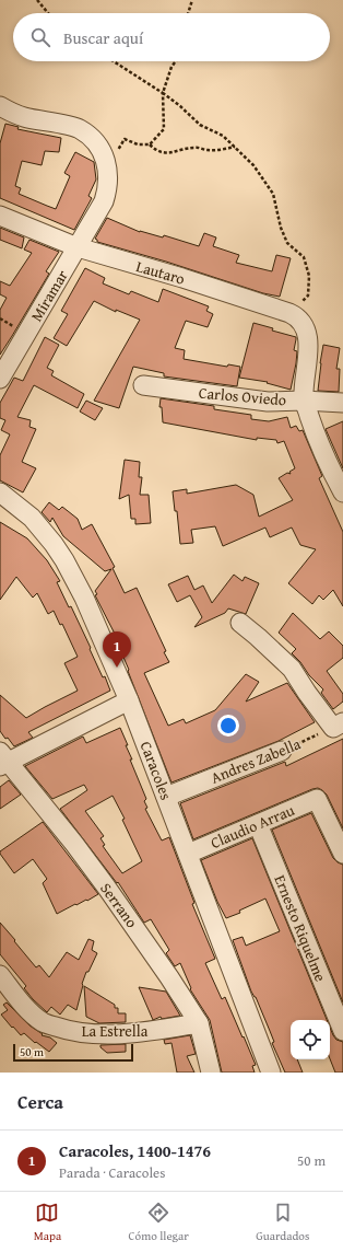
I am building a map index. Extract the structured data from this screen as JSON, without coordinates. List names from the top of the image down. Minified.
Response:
{"streets":{"street":["Lautaro","Miramar","Carlos Oviedo","Andres Zabella","Caracoles","Claudio Arrau","Serrano","Ernesto Riquelme","La Estrella"]},"crossings":[["Lautaro","Miramar"],["Lautaro","Carlos Oviedo"],["Andres Zabella","Caracoles"],["Caracoles","Claudio Arrau"],["Claudio Arrau","Ernesto Riquelme"],["Serrano","La Estrella"]],"scale_bar":"50 m","page":{"search":"Buscar aquí","pins":"1","scale":"50 m","heading":"Cerca","list":[{"mark":"1","name":"Caracoles, 1400-1476","note":"Parada · Caracoles","value":"50 m"}],"nav":["Mapa","Cómo llegar","Guardados"]}}
